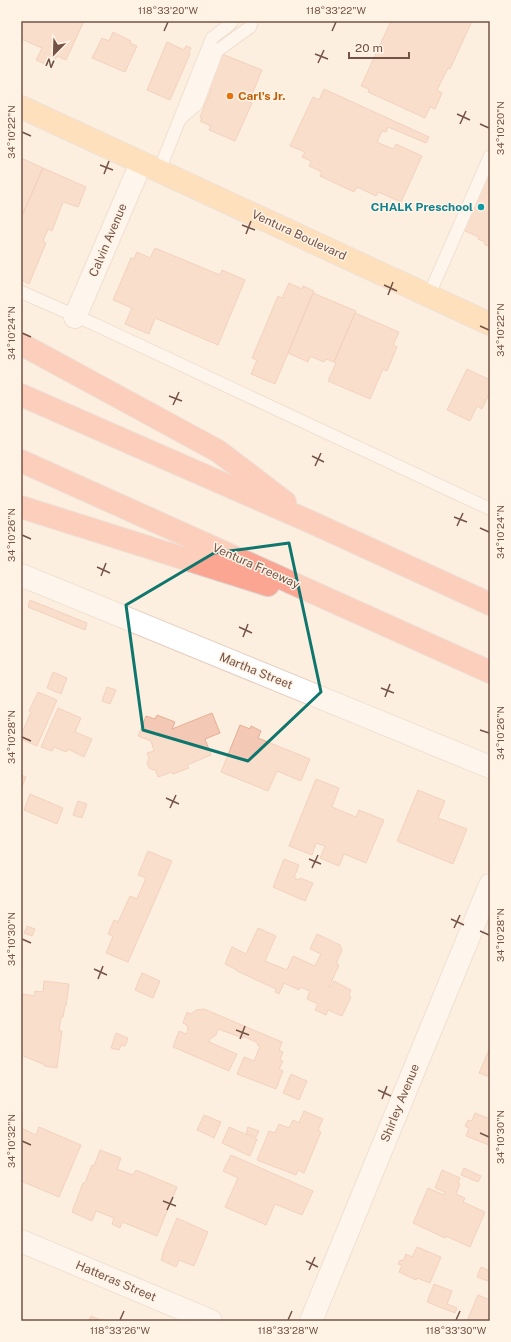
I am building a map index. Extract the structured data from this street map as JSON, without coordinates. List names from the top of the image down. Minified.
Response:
{"streets":{"highway":["Ventura Freeway"],"main road":["Ventura Boulevard"],"street":["Calvin Avenue","Martha Street","Shirley Avenue","Hatteras Street"]},"crossings":[["Ventura Boulevard","Calvin Avenue"]],"places":["Carl's Jr.","CHALK Preschool"],"scale_bar":"20 m","north":"bottom left","coordinates":["118°33'20\"W","118°33'22\"W","34°10'20\"N","34°10'22\"N","34°10'24\"N","34°10'26\"N","34°10'28\"N","34°10'30\"N","34°10'32\"N","118°33'26\"W","118°33'28\"W","118°33'30\"W"]}
